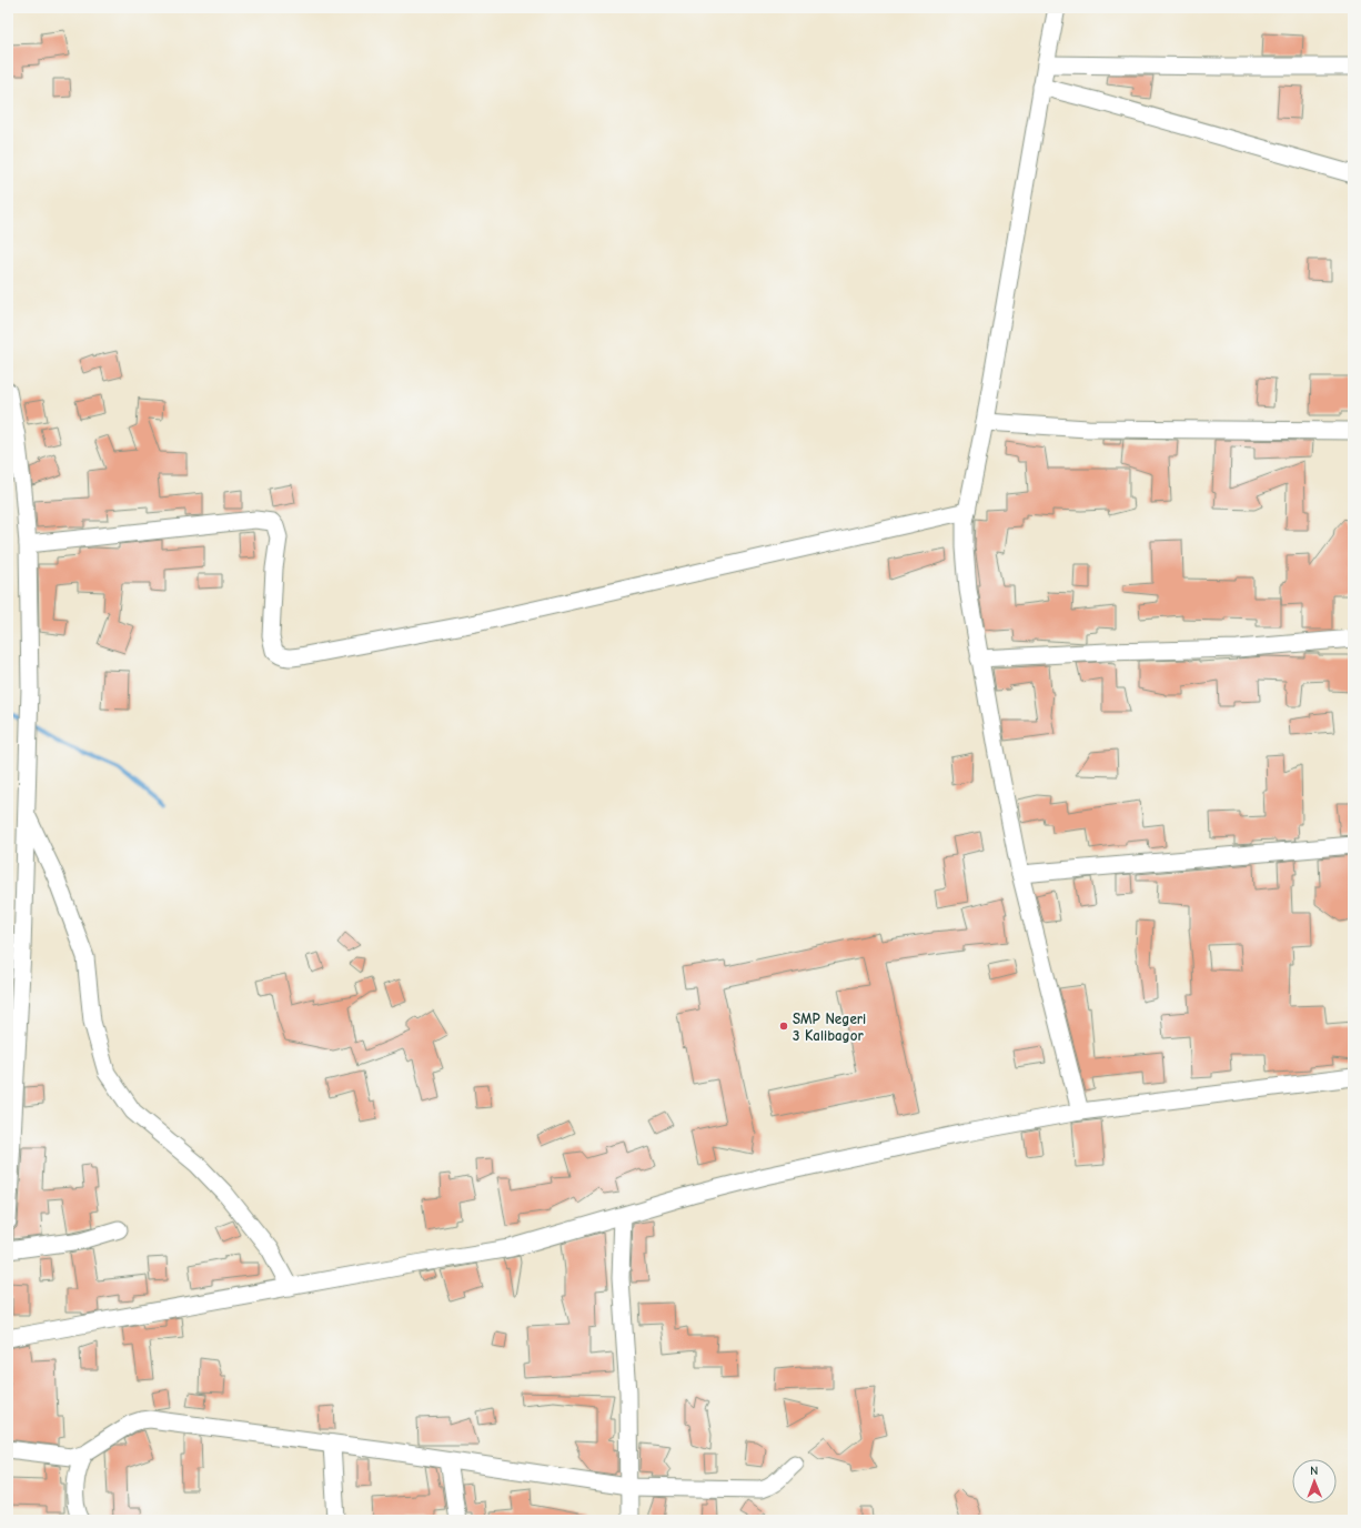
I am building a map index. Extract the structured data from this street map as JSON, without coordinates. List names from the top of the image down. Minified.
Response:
{"places":["SMP Negeri 3 Kalibagor"],"north":"top"}
